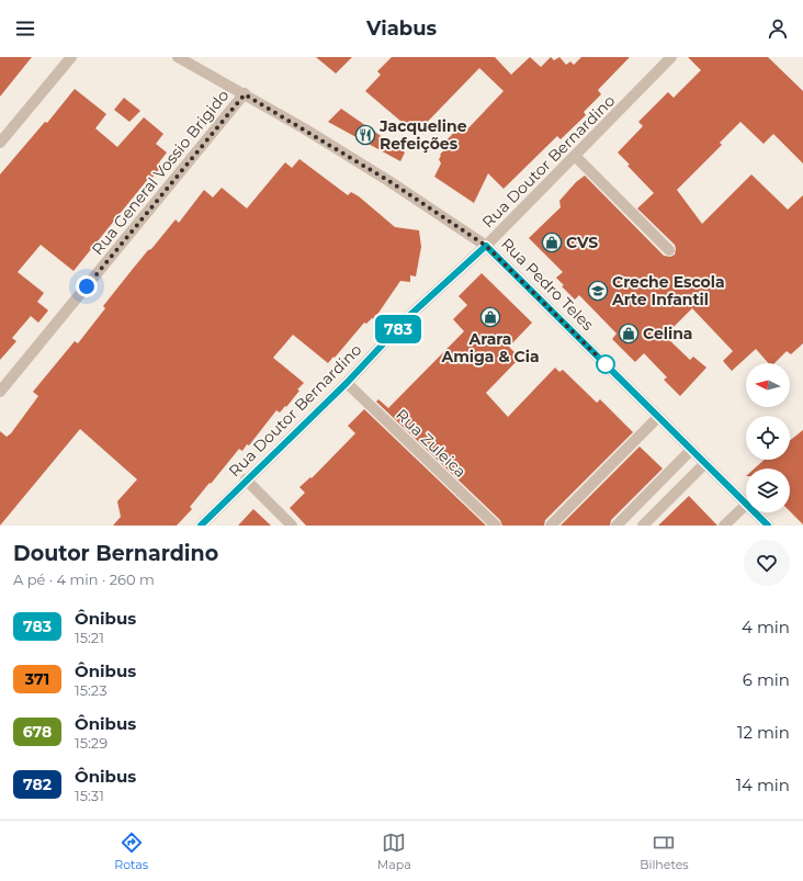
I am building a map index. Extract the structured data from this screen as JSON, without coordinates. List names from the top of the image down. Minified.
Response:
{"streets":{"street":["Rua Doutor Bernardino","Rua General Vossio Brigido","Rua Pedro Teles","Rua Zuleica"]},"crossings":[["Rua Doutor Bernardino","Rua Pedro Teles"],["Rua Doutor Bernardino","Rua Zuleica"],["Rua General Vossio Brigido","Rua Pedro Teles"]],"places":{"restaurant":["Jacqueline Refeições"],"shop":["CVS","Arara Amiga & Cia","Celina"],"school or university":["Creche Escola Arte Infantil"]},"lines":["bus line 783"],"north":"left","page":{"header":"Viabus","on_map":"783","heading":["Doutor Bernardino","A pé · 4 min · 260 m"],"list":[{"mark":"783","name":"Ônibus","note":"15:21","value":"4 min"},{"mark":"371","name":"Ônibus","note":"15:23","value":"6 min"},{"mark":"678","name":"Ônibus","note":"15:29","value":"12 min"},{"mark":"782","name":"Ônibus","note":"15:31","value":"14 min"}],"tabs":["Rotas","Mapa","Bilhetes"]}}
